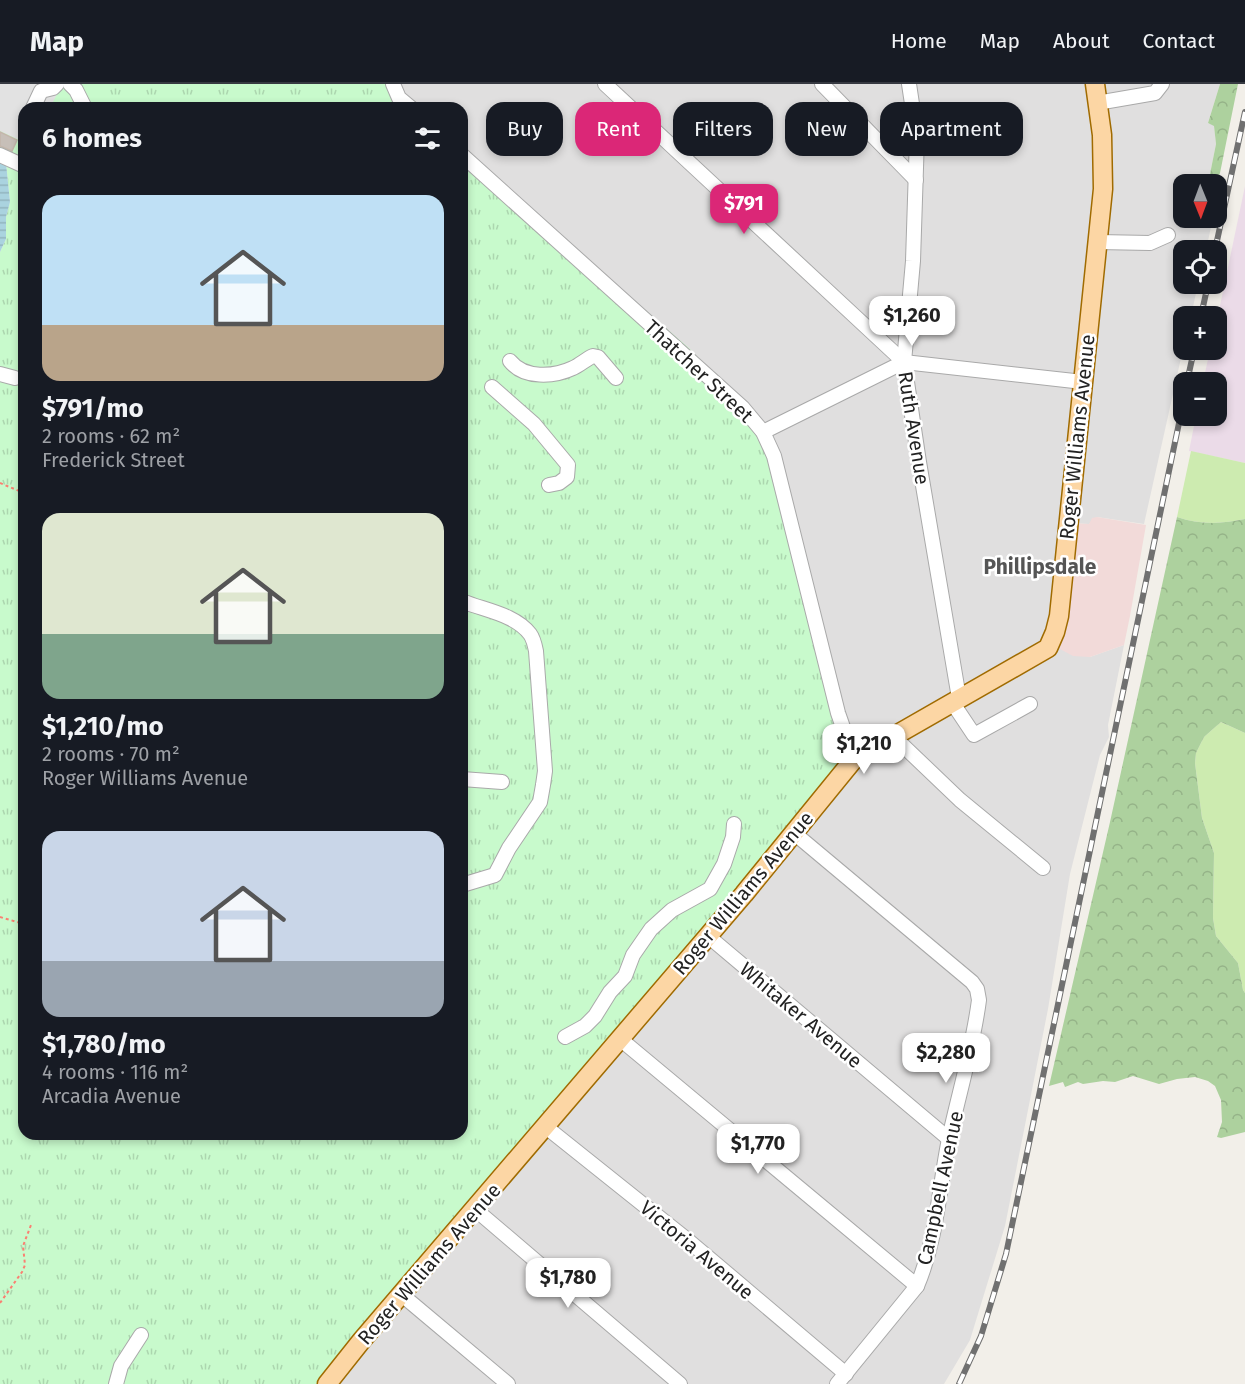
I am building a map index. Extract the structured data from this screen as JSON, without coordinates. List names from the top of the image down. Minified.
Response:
{"streets":{"main road":["Roger Williams Avenue"],"street":["Thatcher Street","Ruth Avenue","Whitaker Avenue","Campbell Avenue","Victoria Avenue"]},"crossings":[["Thatcher Street","Roger Williams Avenue"],["Ruth Avenue","Roger Williams Avenue"],["Roger Williams Avenue","Whitaker Avenue"],["Roger Williams Avenue","Campbell Avenue"],["Roger Williams Avenue","Victoria Avenue"],["Whitaker Avenue","Campbell Avenue"],["Campbell Avenue","Victoria Avenue"]],"districts":["Phillipsdale"],"north":"bottom","page":{"header":"Map","nav":["Home","Map","About","Contact"],"chip":["Buy","Rent","Filters","New","Apartment"],"heading":"6 homes","map_buttons":["+","−"],"list":[{"name":"$791/mo","note":"2 rooms · 62 m² · Frederick Street"},{"name":"$1,210/mo","note":"2 rooms · 70 m² · Roger Williams Avenue"},{"name":"$1,780/mo","note":"4 rooms · 116 m² · Arcadia Avenue"}],"price":["$791","$1,260","$1,210","$2,280","$1,770","$1,780"]}}
